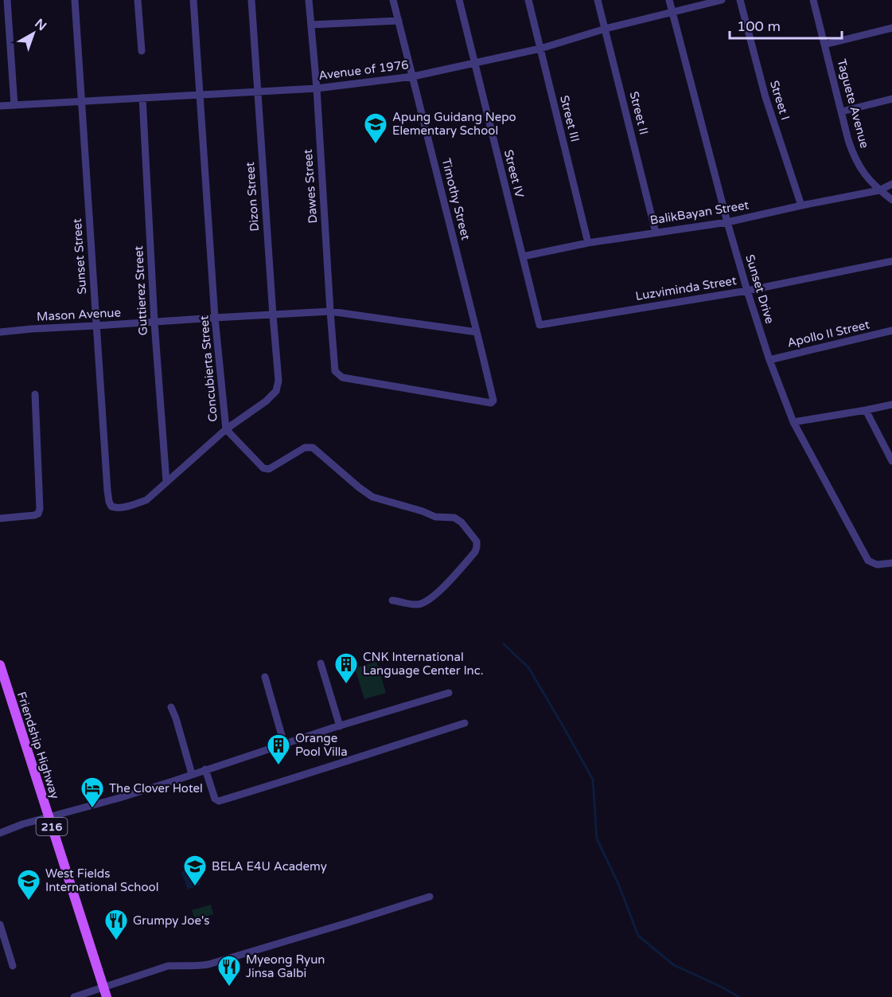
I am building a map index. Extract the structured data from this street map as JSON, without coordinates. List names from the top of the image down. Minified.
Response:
{"streets":{"main road":["Friendship Highway","216"],"street":["Avenue of 1976","Street I","Taguete Avenue","Street II","Street III","Street IV","Dawes Street","Dizon Street","Timothy Street","BalikBayan Street","Sunset Street","Luzviminda Street","Sunset Drive","Guttierez Street","Mason Avenue","Apollo II Street","Concubierta Street"]},"crossings":[["Avenue of 1976","Street II"],["Avenue of 1976","Street III"],["Avenue of 1976","Street IV"],["Avenue of 1976","Dawes Street"],["Avenue of 1976","Dizon Street"],["Avenue of 1976","Timothy Street"],["Avenue of 1976","Sunset Street"],["Avenue of 1976","Sunset Drive"],["Avenue of 1976","Guttierez Street"],["Avenue of 1976","Concubierta Street"],["Street I","BalikBayan Street"],["Taguete Avenue","BalikBayan Street"],["Street II","BalikBayan Street"],["Street III","BalikBayan Street"],["Street IV","BalikBayan Street"],["Street IV","Luzviminda Street"],["Dawes Street","Timothy Street"],["Dawes Street","Mason Avenue"],["Dizon Street","Mason Avenue"],["Dizon Street","Concubierta Street"],["Timothy Street","Mason Avenue"],["BalikBayan Street","Sunset Drive"],["Sunset Street","Guttierez Street"],["Sunset Street","Mason Avenue"],["Luzviminda Street","Sunset Drive"],["Sunset Drive","Apollo II Street"],["Guttierez Street","Mason Avenue"],["Mason Avenue","Concubierta Street"]],"places":{"school or university":["Apung Guidang Nepo Elementary School","BELA E4U Academy","West Fields International School"],"building":["CNK International Language Center Inc.","Orange Pool Villa"],"hotel":["The Clover Hotel"],"restaurant":["Grumpy Joe's","Myeong Ryun Jinsa Galbi"]},"scale_bar":"100 m","north":"top right"}
